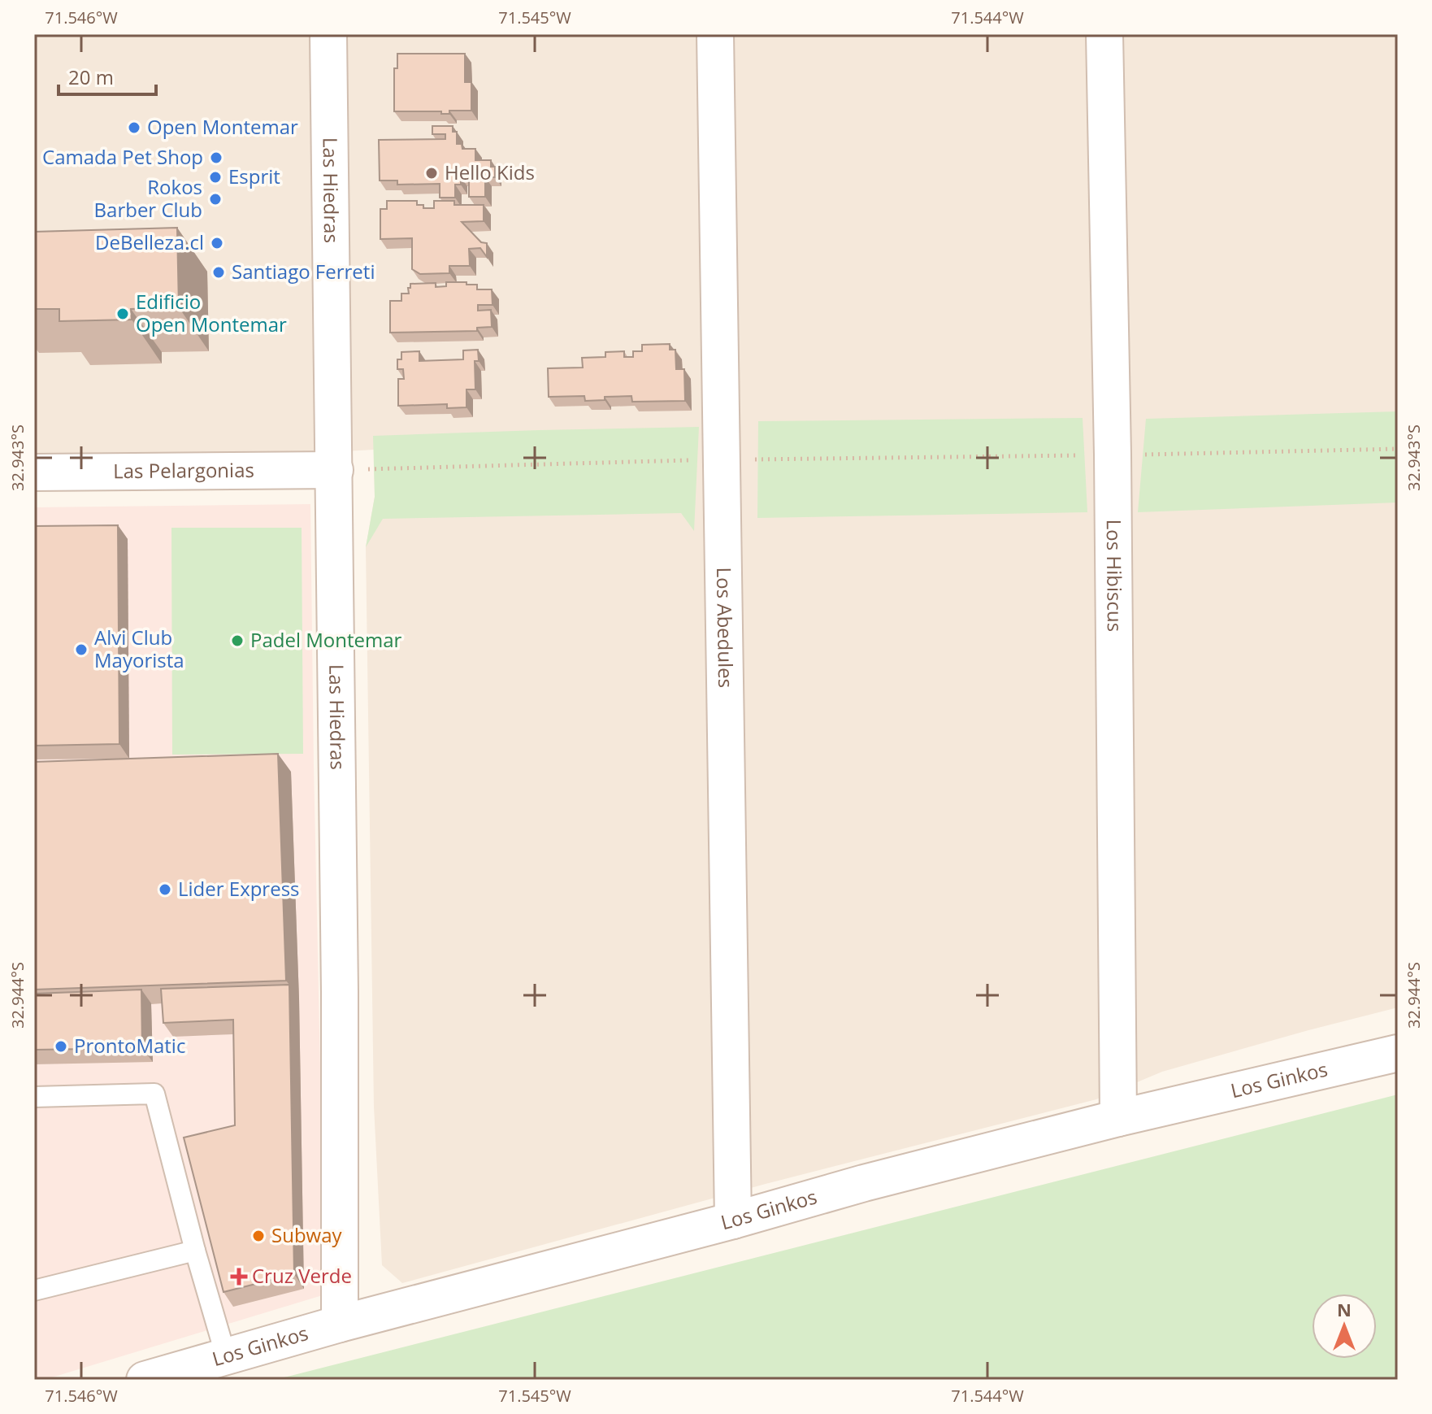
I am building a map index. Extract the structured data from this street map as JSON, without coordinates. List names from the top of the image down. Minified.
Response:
{"streets":{"street":["Las Hiedras","Las Pelargonias","Los Hibiscus","Los Abedules","Los Ginkos"]},"crossings":[["Las Hiedras","Las Pelargonias"],["Las Hiedras","Los Ginkos"],["Los Hibiscus","Los Ginkos"],["Los Abedules","Los Ginkos"]],"places":{"other":["Open Montemar","Camada Pet Shop","Hello Kids","Esprit","Rokos Barber Club","DeBelleza.cl","Santiago Ferreti","Edificio Open Montemar","Padel Montemar","Alvi Club Mayorista","Lider Express","ProntoMatic","Subway"],"health":["Cruz Verde"]},"scale_bar":"20 m","north":"top","coordinates":["71.546°W","71.545°W","71.544°W","32.943°S","32.944°S"]}
